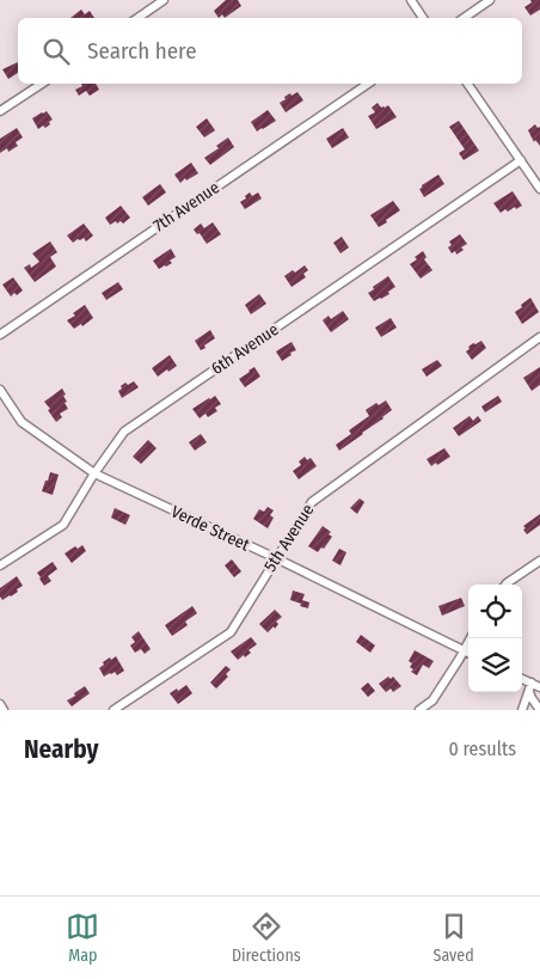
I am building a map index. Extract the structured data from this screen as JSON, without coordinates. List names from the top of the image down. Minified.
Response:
{"streets":{"street":["7th Avenue","6th Avenue","Verde Street","5th Avenue"]},"crossings":[["6th Avenue","Verde Street"],["Verde Street","5th Avenue"]],"page":{"search":"Search here","heading":["Nearby","0 results"],"nav":["Map","Directions","Saved"]}}
